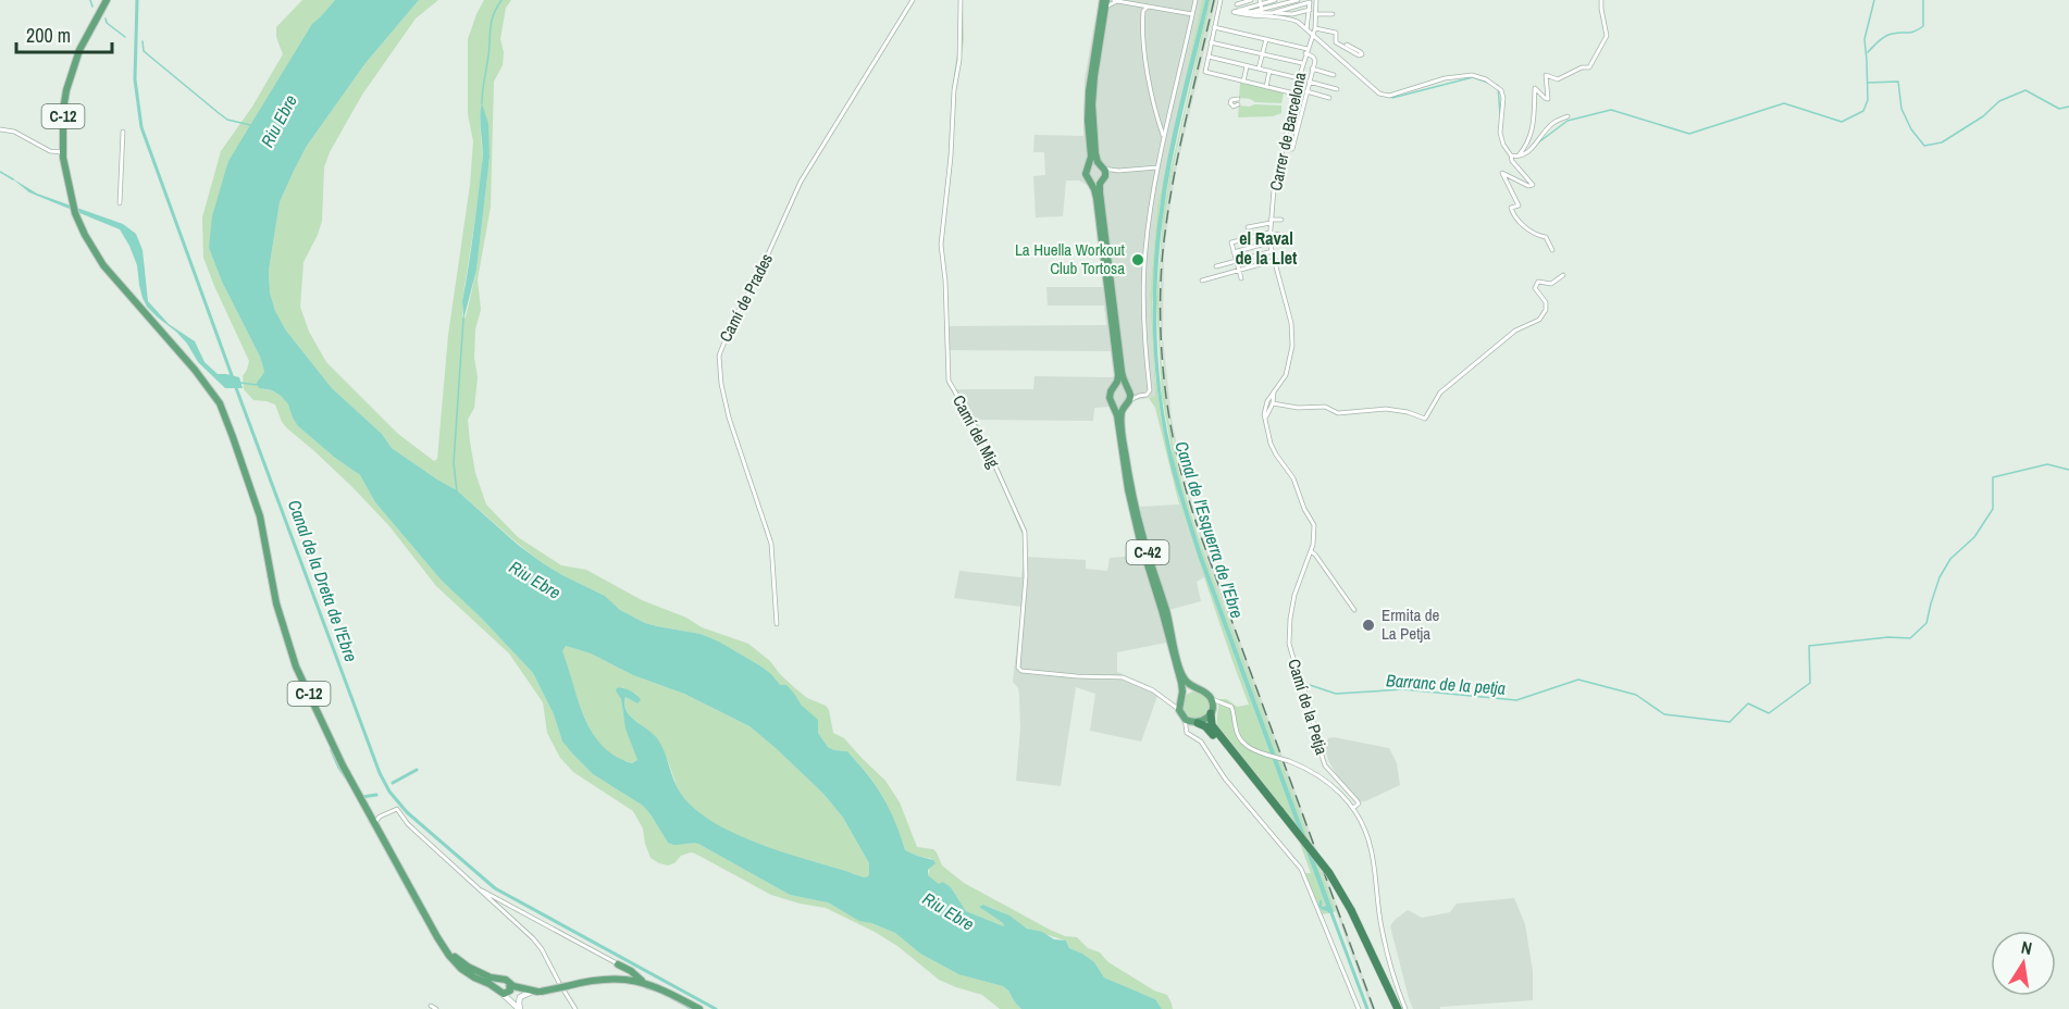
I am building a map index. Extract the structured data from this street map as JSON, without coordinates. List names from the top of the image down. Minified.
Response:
{"streets":{"main road":["C-12","C-42"],"street":["Carrer de Barcelona","Camí de Prades","Camí del Mig","Camí de la Petja"]},"districts":["el Raval de la Llet"],"water":["Riu Ebre","Canal de l'Esquerra de l'Ebre","Canal de la Dreta de l'Ebre","Barranc de la petja"],"places":["La Huella Workout Club Tortosa","Ermita de La Petja"],"scale_bar":"200 m","north":"top"}
